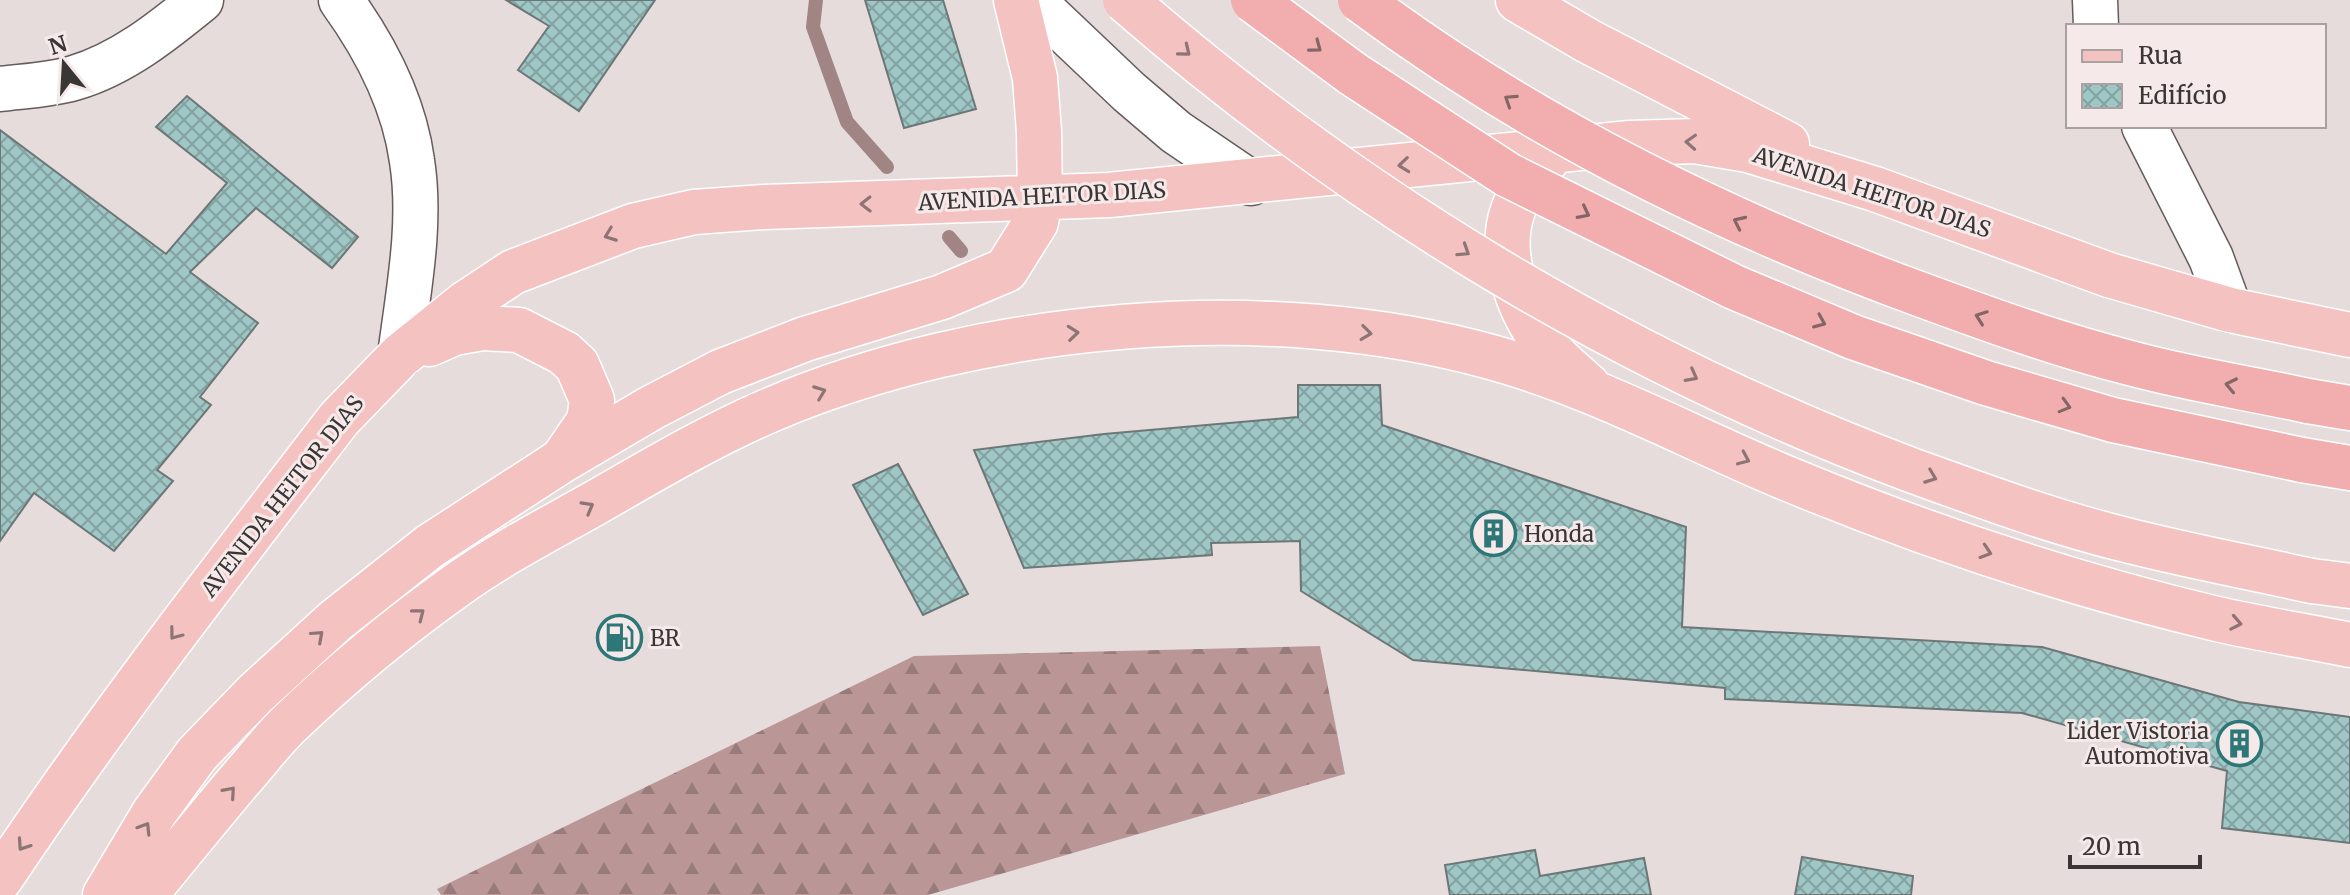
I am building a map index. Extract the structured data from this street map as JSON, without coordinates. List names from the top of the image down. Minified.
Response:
{"streets":{"main road":["AVENIDA HEITOR DIAS"]},"places":{"building":["Honda","Lider Vistoria Automotiva"],"fuel station":["BR"]},"legend":["Rua","Edifício"],"scale_bar":"20 m","north":"top"}
